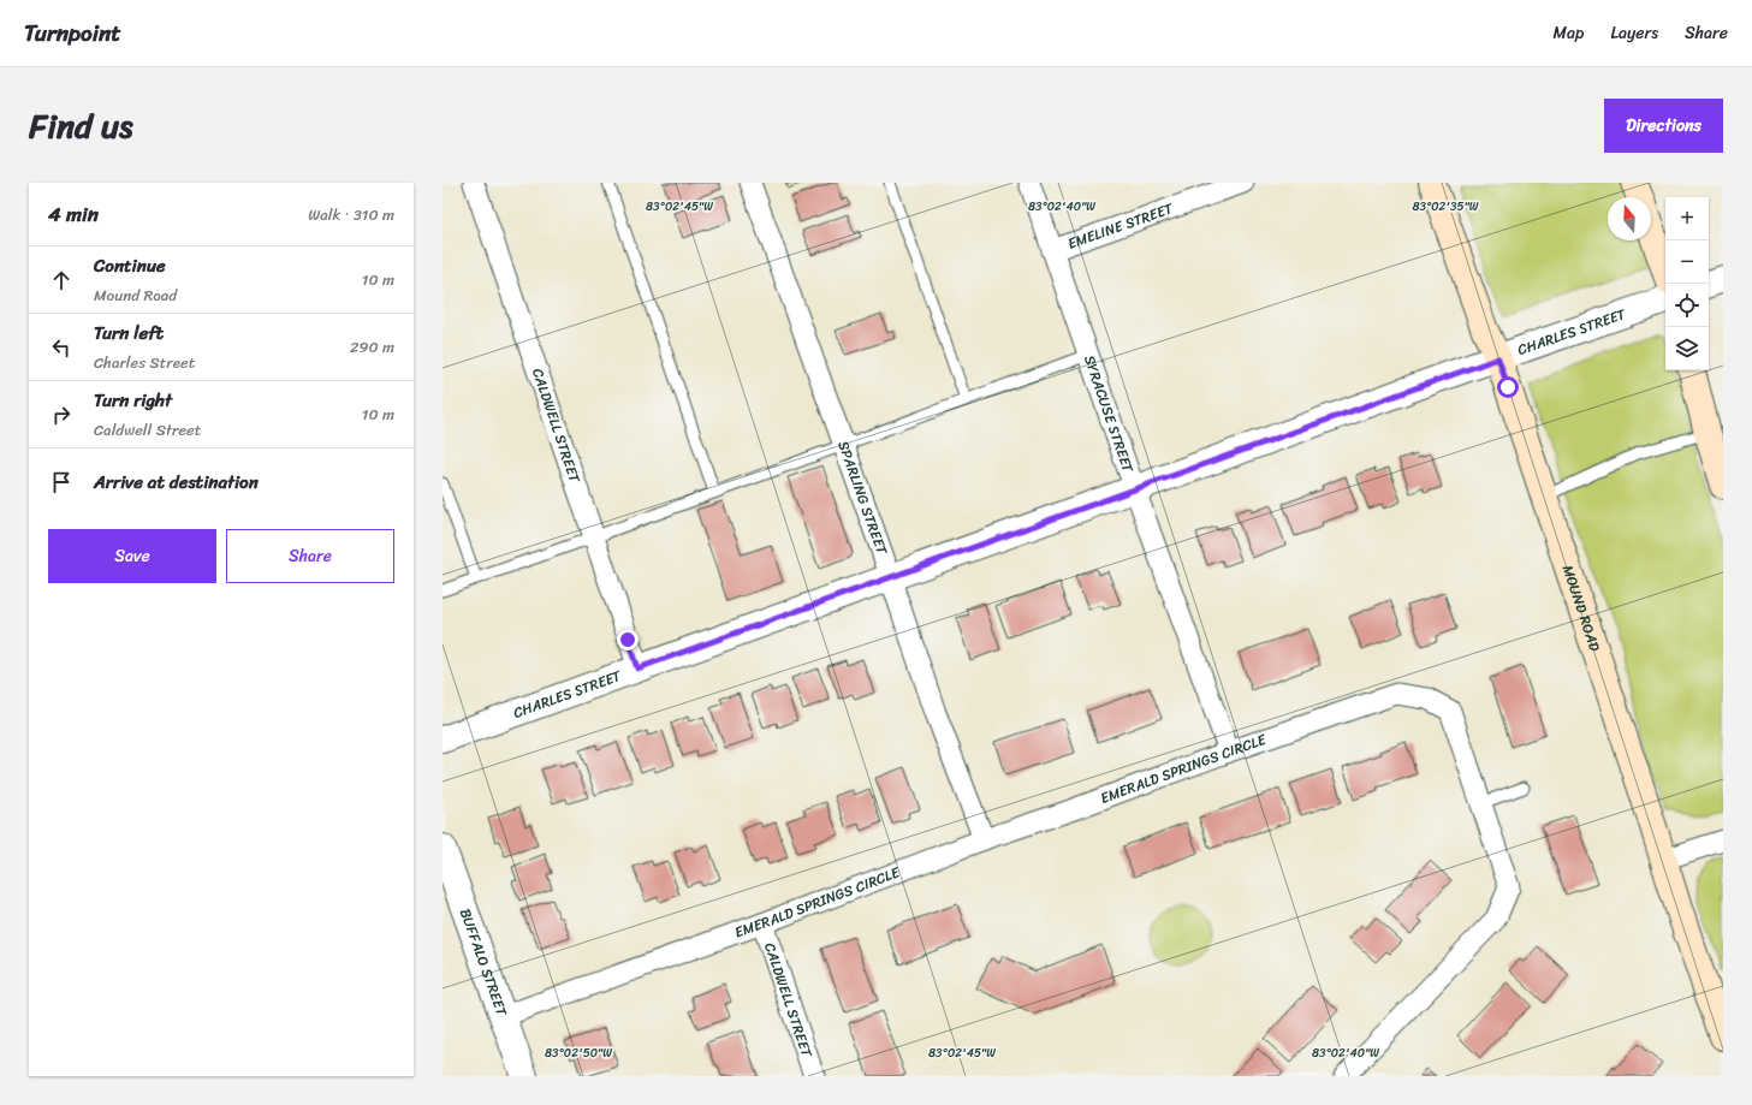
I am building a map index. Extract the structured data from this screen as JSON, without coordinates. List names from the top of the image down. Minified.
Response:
{"streets":{"main road":["MOUND ROAD"],"street":["EMELINE STREET","CHARLES STREET","SYRACUSE STREET","CALDWELL STREET","SPARLING STREET","EMERALD SPRINGS CIRCLE","BUFFALO STREET"]},"crossings":[["EMELINE STREET","SYRACUSE STREET"],["CHARLES STREET","SYRACUSE STREET"],["CHARLES STREET","CALDWELL STREET"],["CHARLES STREET","SPARLING STREET"],["CHARLES STREET","MOUND ROAD"],["SYRACUSE STREET","EMERALD SPRINGS CIRCLE"],["CALDWELL STREET","EMERALD SPRINGS CIRCLE"],["SPARLING STREET","EMERALD SPRINGS CIRCLE"],["EMERALD SPRINGS CIRCLE","BUFFALO STREET"]],"north":"top","page":{"header":"Turnpoint","nav":["Map","Layers","Share"],"title":"Find us","buttons":["Directions",["Save","Share"]],"heading":["4 min","Walk · 310 m"],"map_buttons":["+","−"],"list":[["Continue","Mound Road","10 m"],["Turn left","Charles Street","290 m"],["Turn right","Caldwell Street","10 m"],"Arrive at destination"]},"coordinates":["83°02'45\"W","83°02'40\"W","83°02'35\"W","83°02'50\"W"]}
